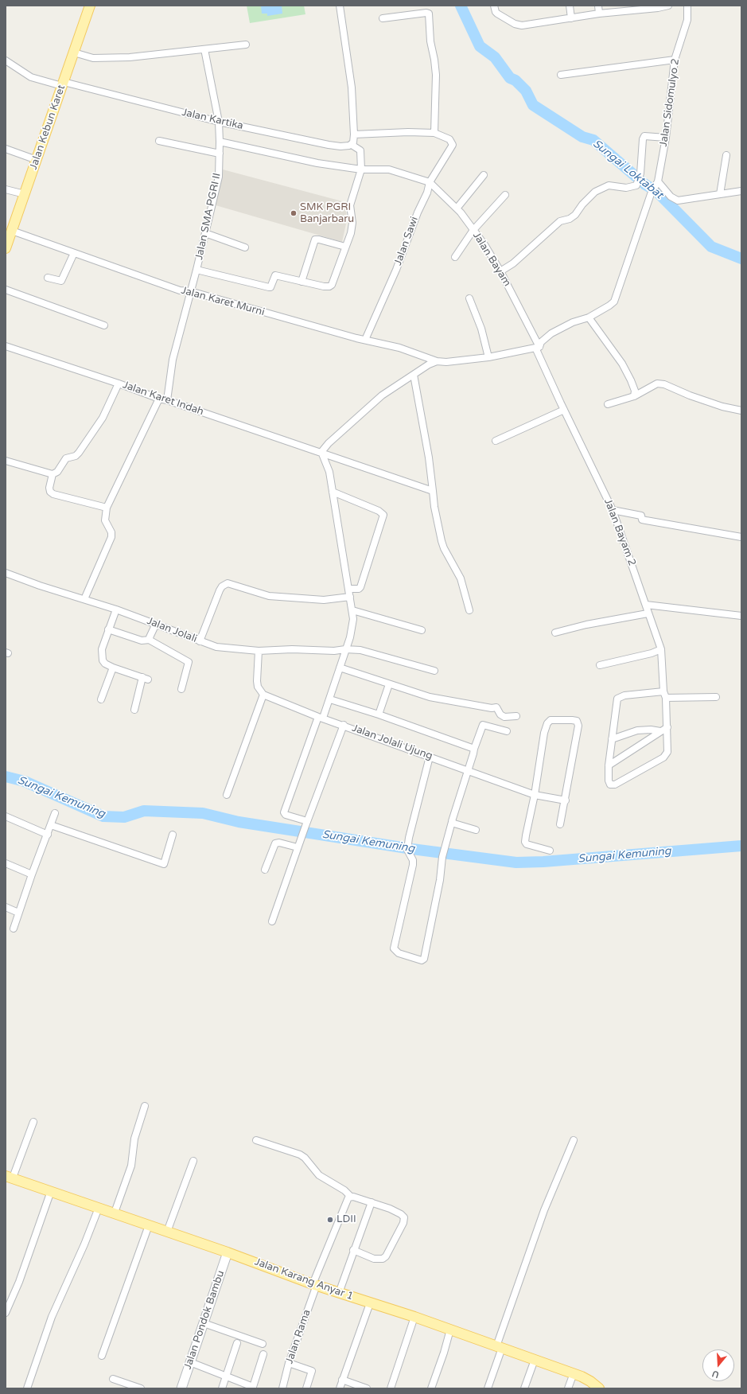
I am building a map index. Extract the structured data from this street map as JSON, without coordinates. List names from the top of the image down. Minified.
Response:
{"streets":{"main road":["Jalan Kebun Karet","Jalan Karang Anyar 1"],"street":["Jalan Sidomulyo 2","Jalan Kartika","Jalan SMA PGRI II","Jalan Sawi","Jalan Bayam","Jalan Karet Murni","Jalan Karet Indah","Jalan Bayam 2","Jalan Jolali","Jalan Jolali Ujung","Jalan Pondok Bambu","Jalan Rama"]},"crossings":[["Jalan Sidomulyo 2","Jalan Bayam"],["Jalan Sidomulyo 2","Jalan Bayam 2"],["Jalan Kartika","Jalan Kebun Karet"],["Jalan Kartika","Jalan SMA PGRI II"],["Jalan Kebun Karet","Jalan Karet Murni"],["Jalan SMA PGRI II","Jalan Karet Murni"],["Jalan SMA PGRI II","Jalan Karet Indah"],["Jalan Sawi","Jalan Bayam"],["Jalan Sawi","Jalan Karet Murni"],["Jalan Bayam","Jalan Bayam 2"],["Jalan Karang Anyar 1","Jalan Pondok Bambu"],["Jalan Karang Anyar 1","Jalan Rama"]],"water":["Sungai Loktabat","Sungai Kemuning"],"places":["SMK PGRI Banjarbaru","LDII"],"north":"bottom"}
